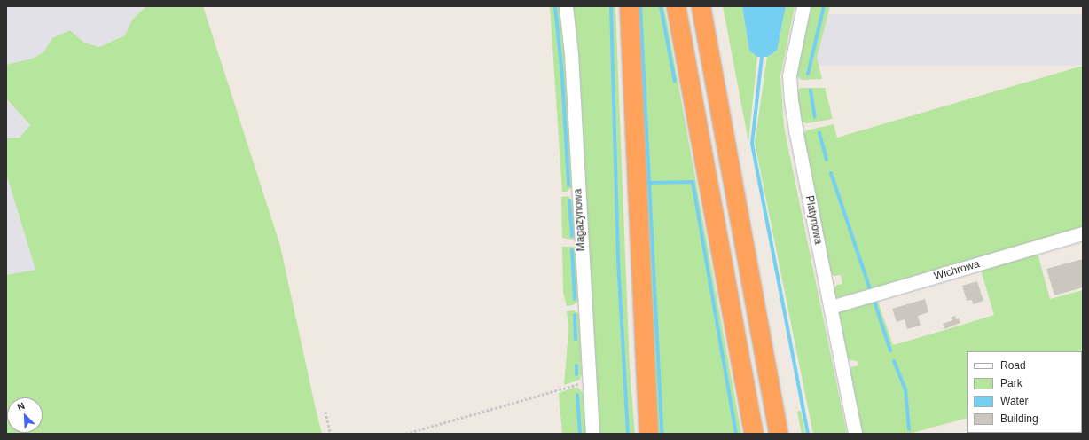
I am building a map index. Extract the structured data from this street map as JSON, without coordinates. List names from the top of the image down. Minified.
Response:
{"streets":{"street":["Magazynowa","Platynowa","Wichrowa"]},"crossings":[["Platynowa","Wichrowa"]],"legend":["Road","Park","Water","Building"],"north":"top left"}
